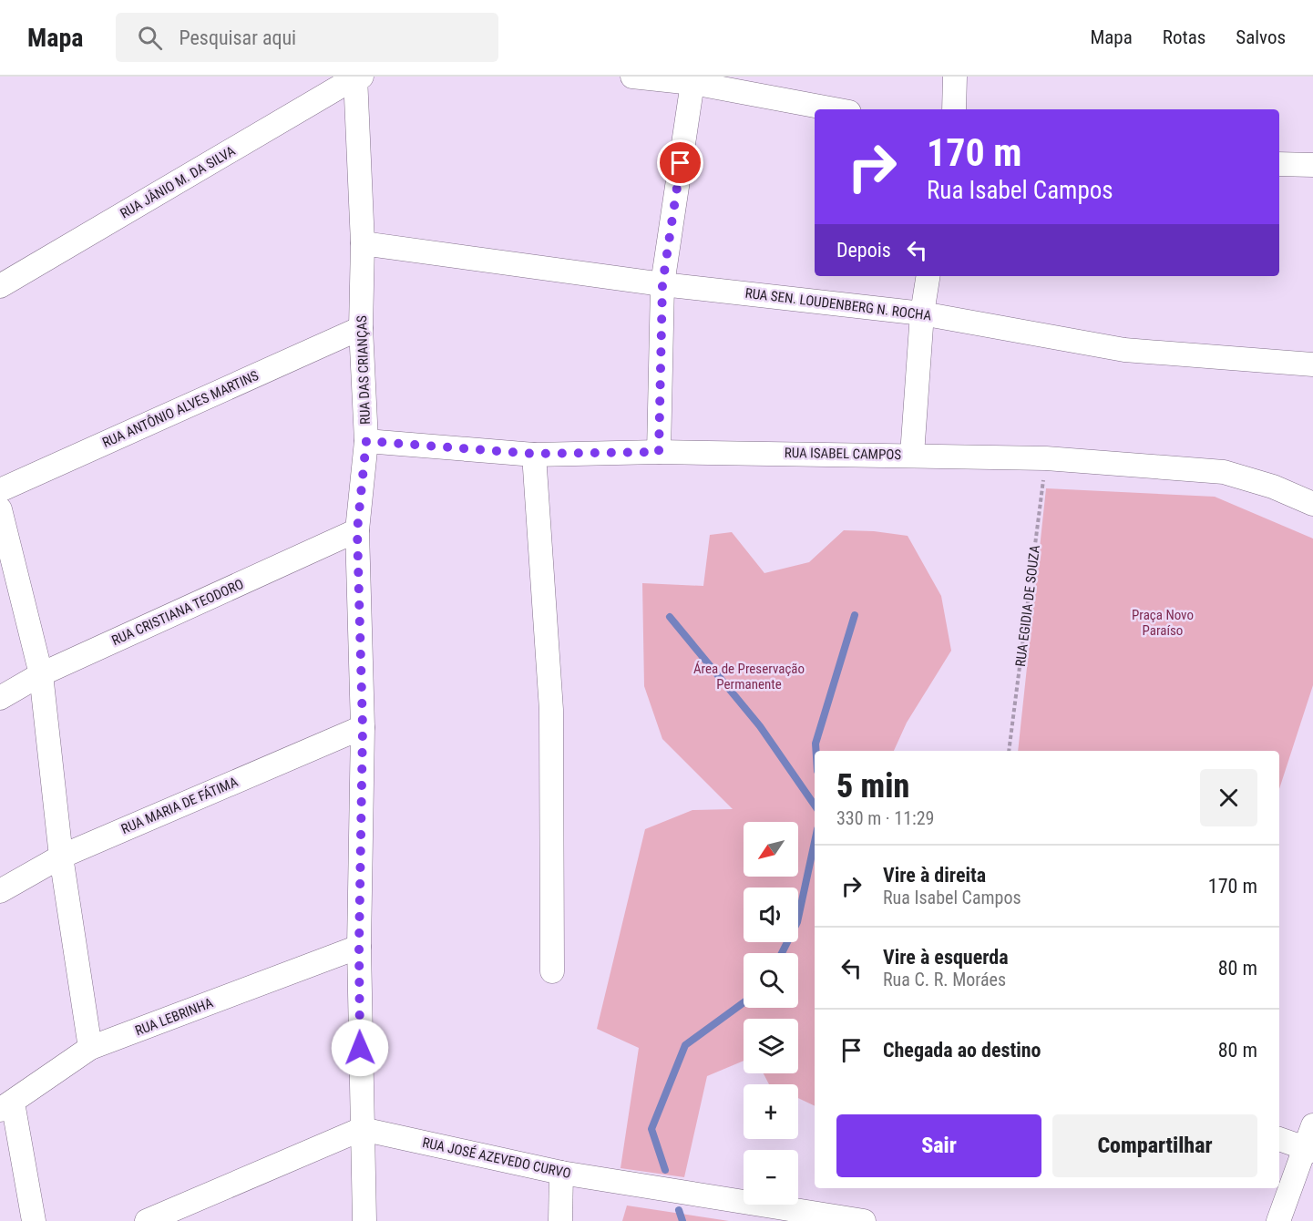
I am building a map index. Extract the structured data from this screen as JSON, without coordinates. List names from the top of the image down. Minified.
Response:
{"streets":{"street":["RUA JÂNIO M. DA SILVA","RUA SEN. LOUDENBERG N. ROCHA","RUA DAS CRIANÇAS","RUA ANTÔNIO ALVES MARTINS","RUA ISABEL CAMPOS","RUA CRISTIANA TEODORO","RUA MARIA DE FÁTIMA","RUA LEBRINHA","RUA JOSÉ AZEVEDO CURVO"],"path":["RUA EGIDIA DE SOUZA"]},"crossings":[["RUA JÂNIO M. DA SILVA","RUA DAS CRIANÇAS"],["RUA SEN. LOUDENBERG N. ROCHA","RUA DAS CRIANÇAS"],["RUA DAS CRIANÇAS","RUA ANTÔNIO ALVES MARTINS"],["RUA DAS CRIANÇAS","RUA ISABEL CAMPOS"],["RUA DAS CRIANÇAS","RUA CRISTIANA TEODORO"],["RUA DAS CRIANÇAS","RUA MARIA DE FÁTIMA"],["RUA DAS CRIANÇAS","RUA LEBRINHA"],["RUA DAS CRIANÇAS","RUA JOSÉ AZEVEDO CURVO"],["RUA ISABEL CAMPOS","RUA EGIDIA DE SOUZA"]],"parks":["Praça Novo Paraíso","Área de Preservação Permanente"],"north":"bottom left","page":{"header":"Mapa","search":"Pesquisar aqui","nav":["Mapa","Rotas","Salvos"],"turn":["170 m","Rua Isabel Campos"],"then":"Depois","heading":["5 min","330 m · 11:29"],"map_buttons":["+","−"],"list":[{"name":"Vire à direita","note":"Rua Isabel Campos","value":"170 m"},{"name":"Vire à esquerda","note":"Rua C. R. Moráes","value":"80 m"},{"name":"Chegada ao destino","value":"80 m"}],"buttons":["Sair","Compartilhar"]}}
